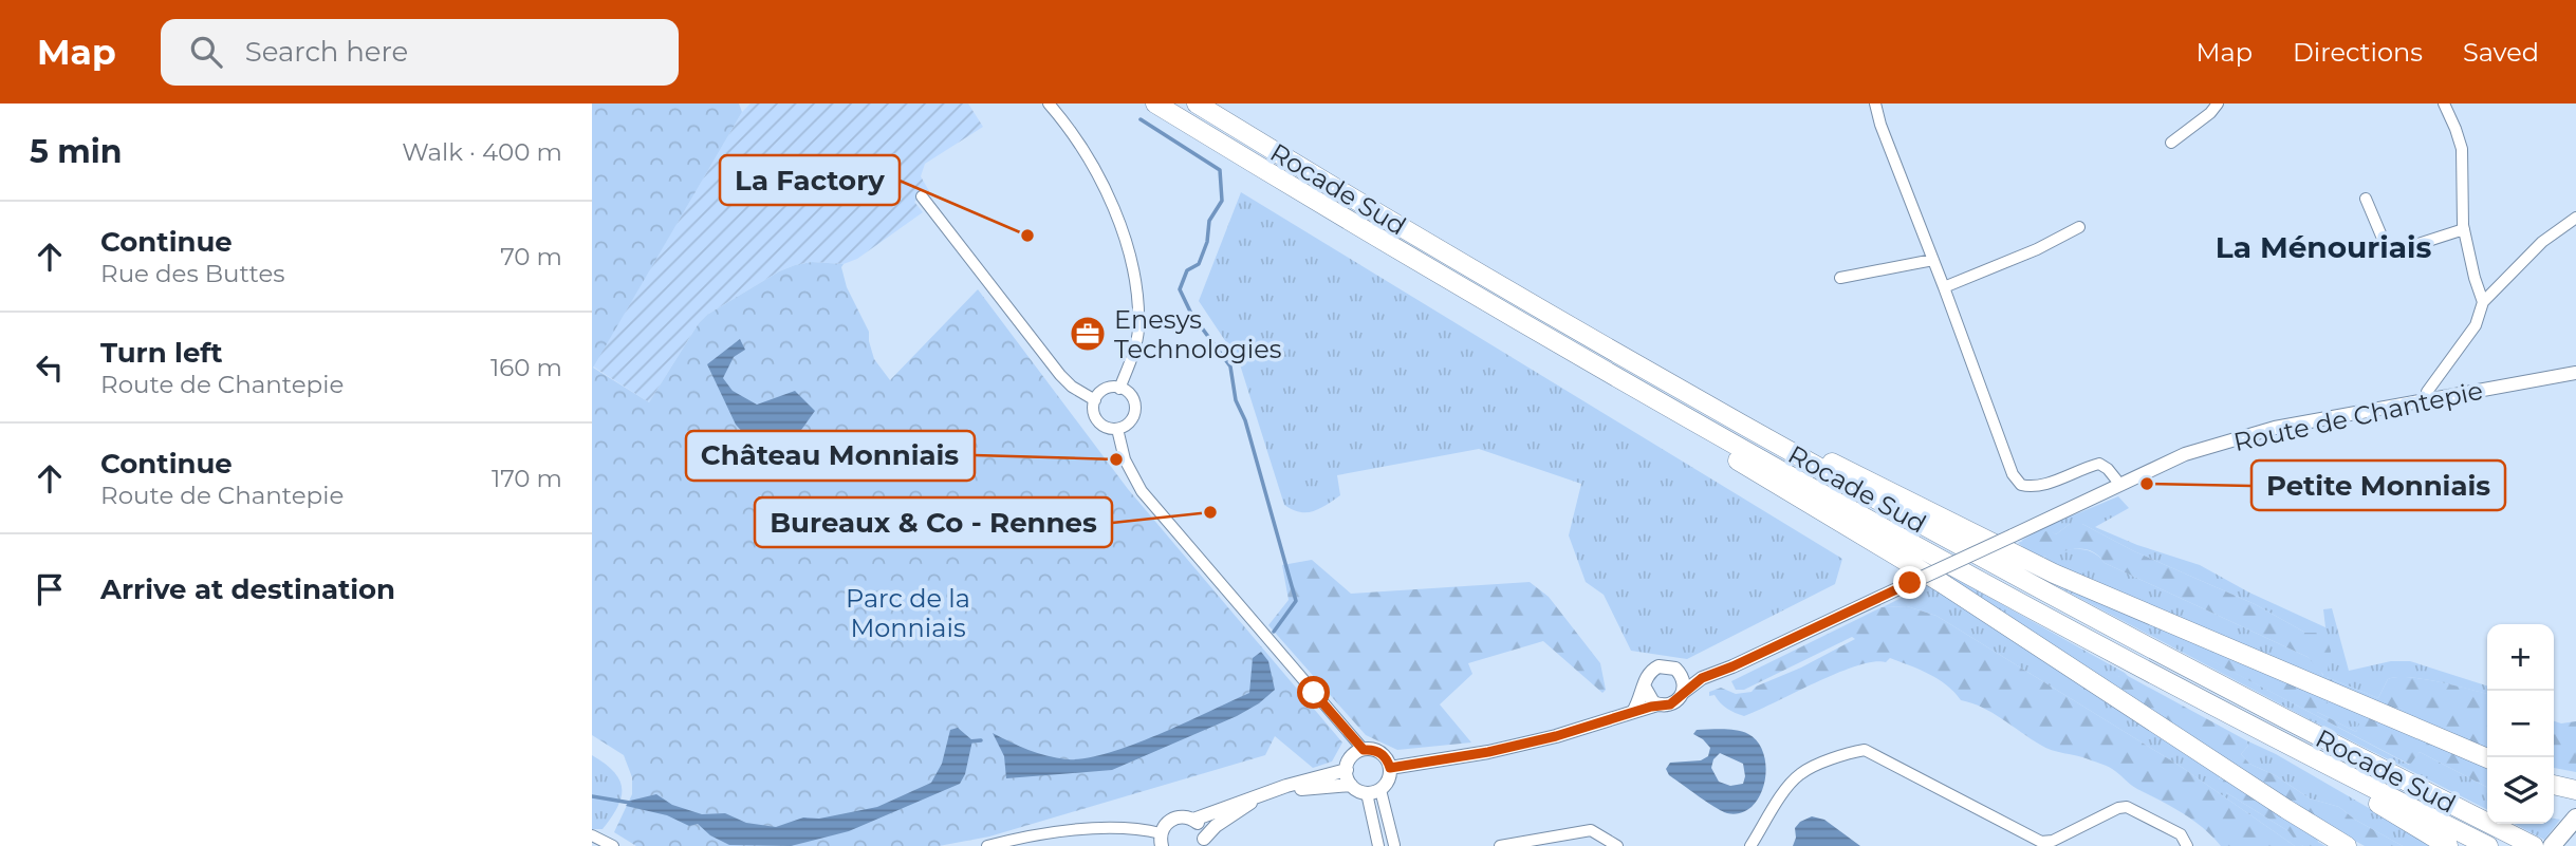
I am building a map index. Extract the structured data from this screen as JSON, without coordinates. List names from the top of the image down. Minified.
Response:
{"streets":{"highway":["Rocade Sud"],"street":["Route de Chantepie"]},"districts":["La Ménouriais"],"parks":["Parc de la Monniais"],"places":{"other":["La Factory","Château Monniais","Petite Monniais","Bureaux & Co - Rennes"],"office":["Enesys Technologies"]},"page":{"header":"Map","search":"Search here","nav":["Map","Directions","Saved"],"heading":["5 min","Walk · 400 m"],"list":[["Continue","Rue des Buttes","70 m"],["Turn left","Route de Chantepie","160 m"],["Continue","Route de Chantepie","170 m"],"Arrive at destination"],"map_buttons":["+","−"]}}
